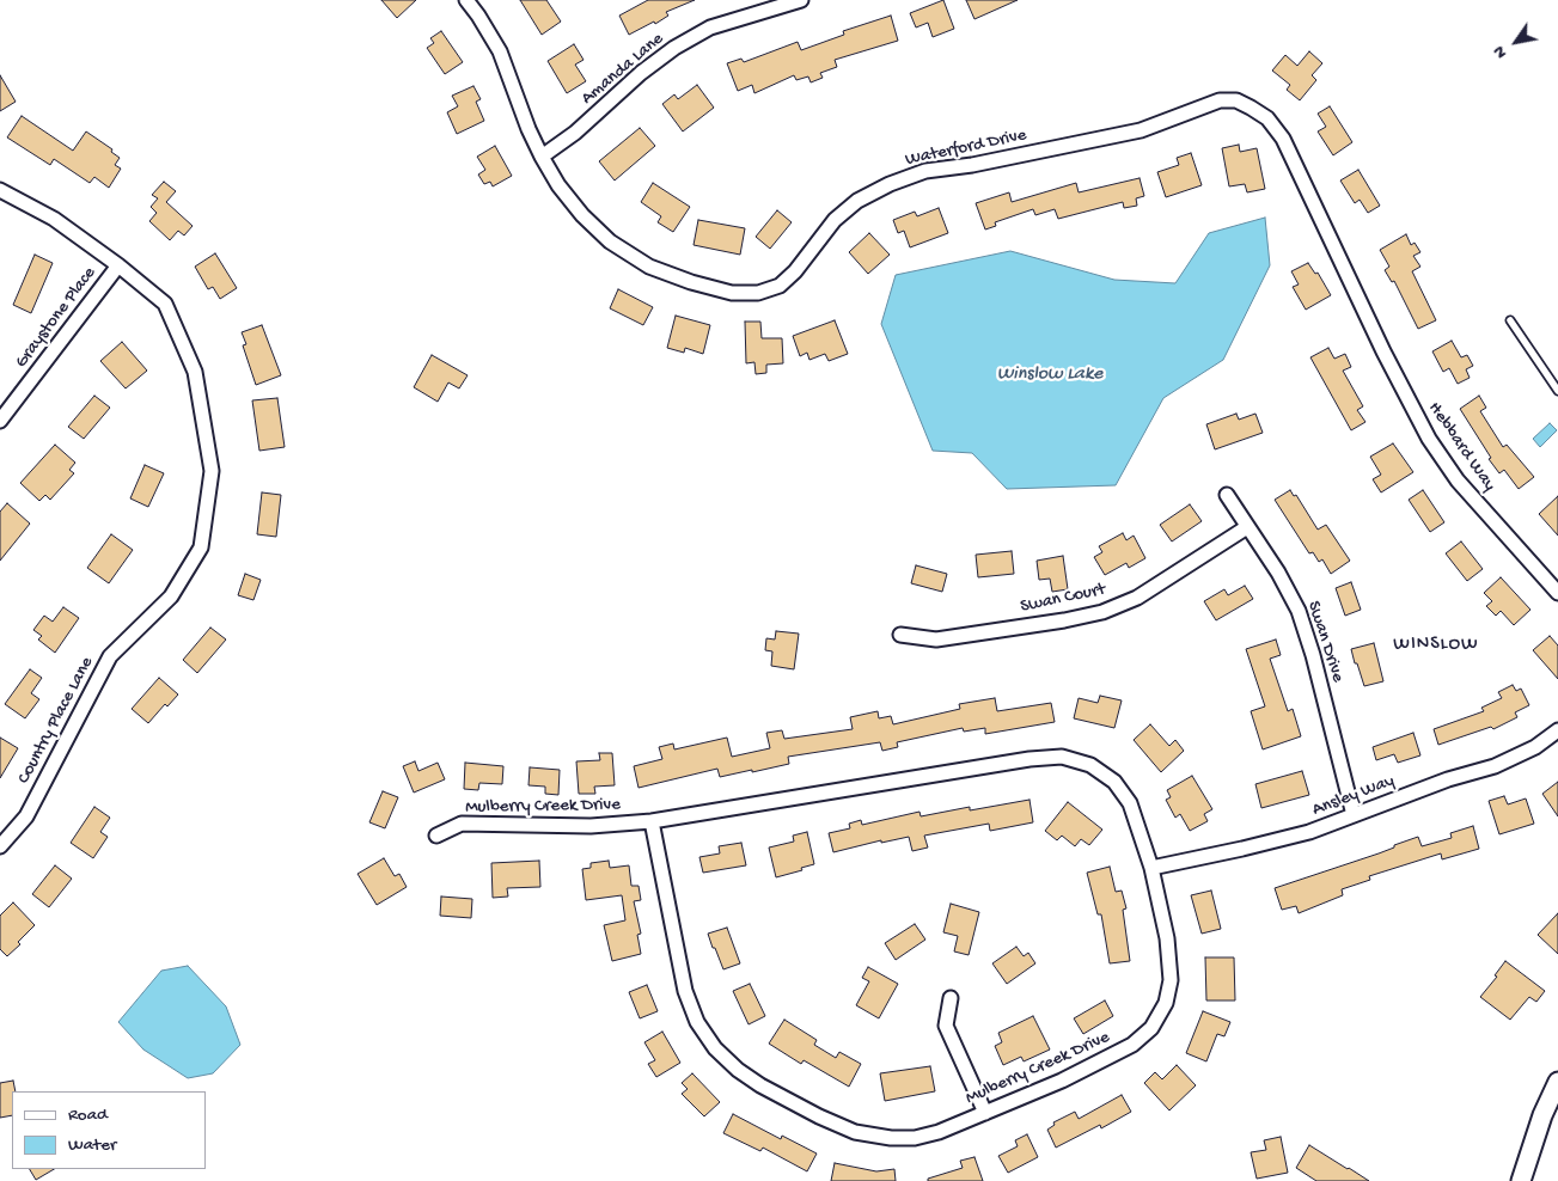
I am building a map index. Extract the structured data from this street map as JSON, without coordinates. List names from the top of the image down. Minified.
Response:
{"streets":{"street":["Amanda Lane","Waterford Drive","Graystone Place","Hebbard Way","Swan Court","Swan Drive","Country Place Lane","Ansley Way","Mulberry Creek Drive"]},"crossings":[["Amanda Lane","Waterford Drive"],["Waterford Drive","Hebbard Way"],["Graystone Place","Country Place Lane"],["Swan Court","Swan Drive"],["Swan Drive","Ansley Way"],["Ansley Way","Mulberry Creek Drive"]],"districts":["WINSLOW"],"water":["Winslow Lake"],"legend":["Road","Water"],"north":"bottom left"}
